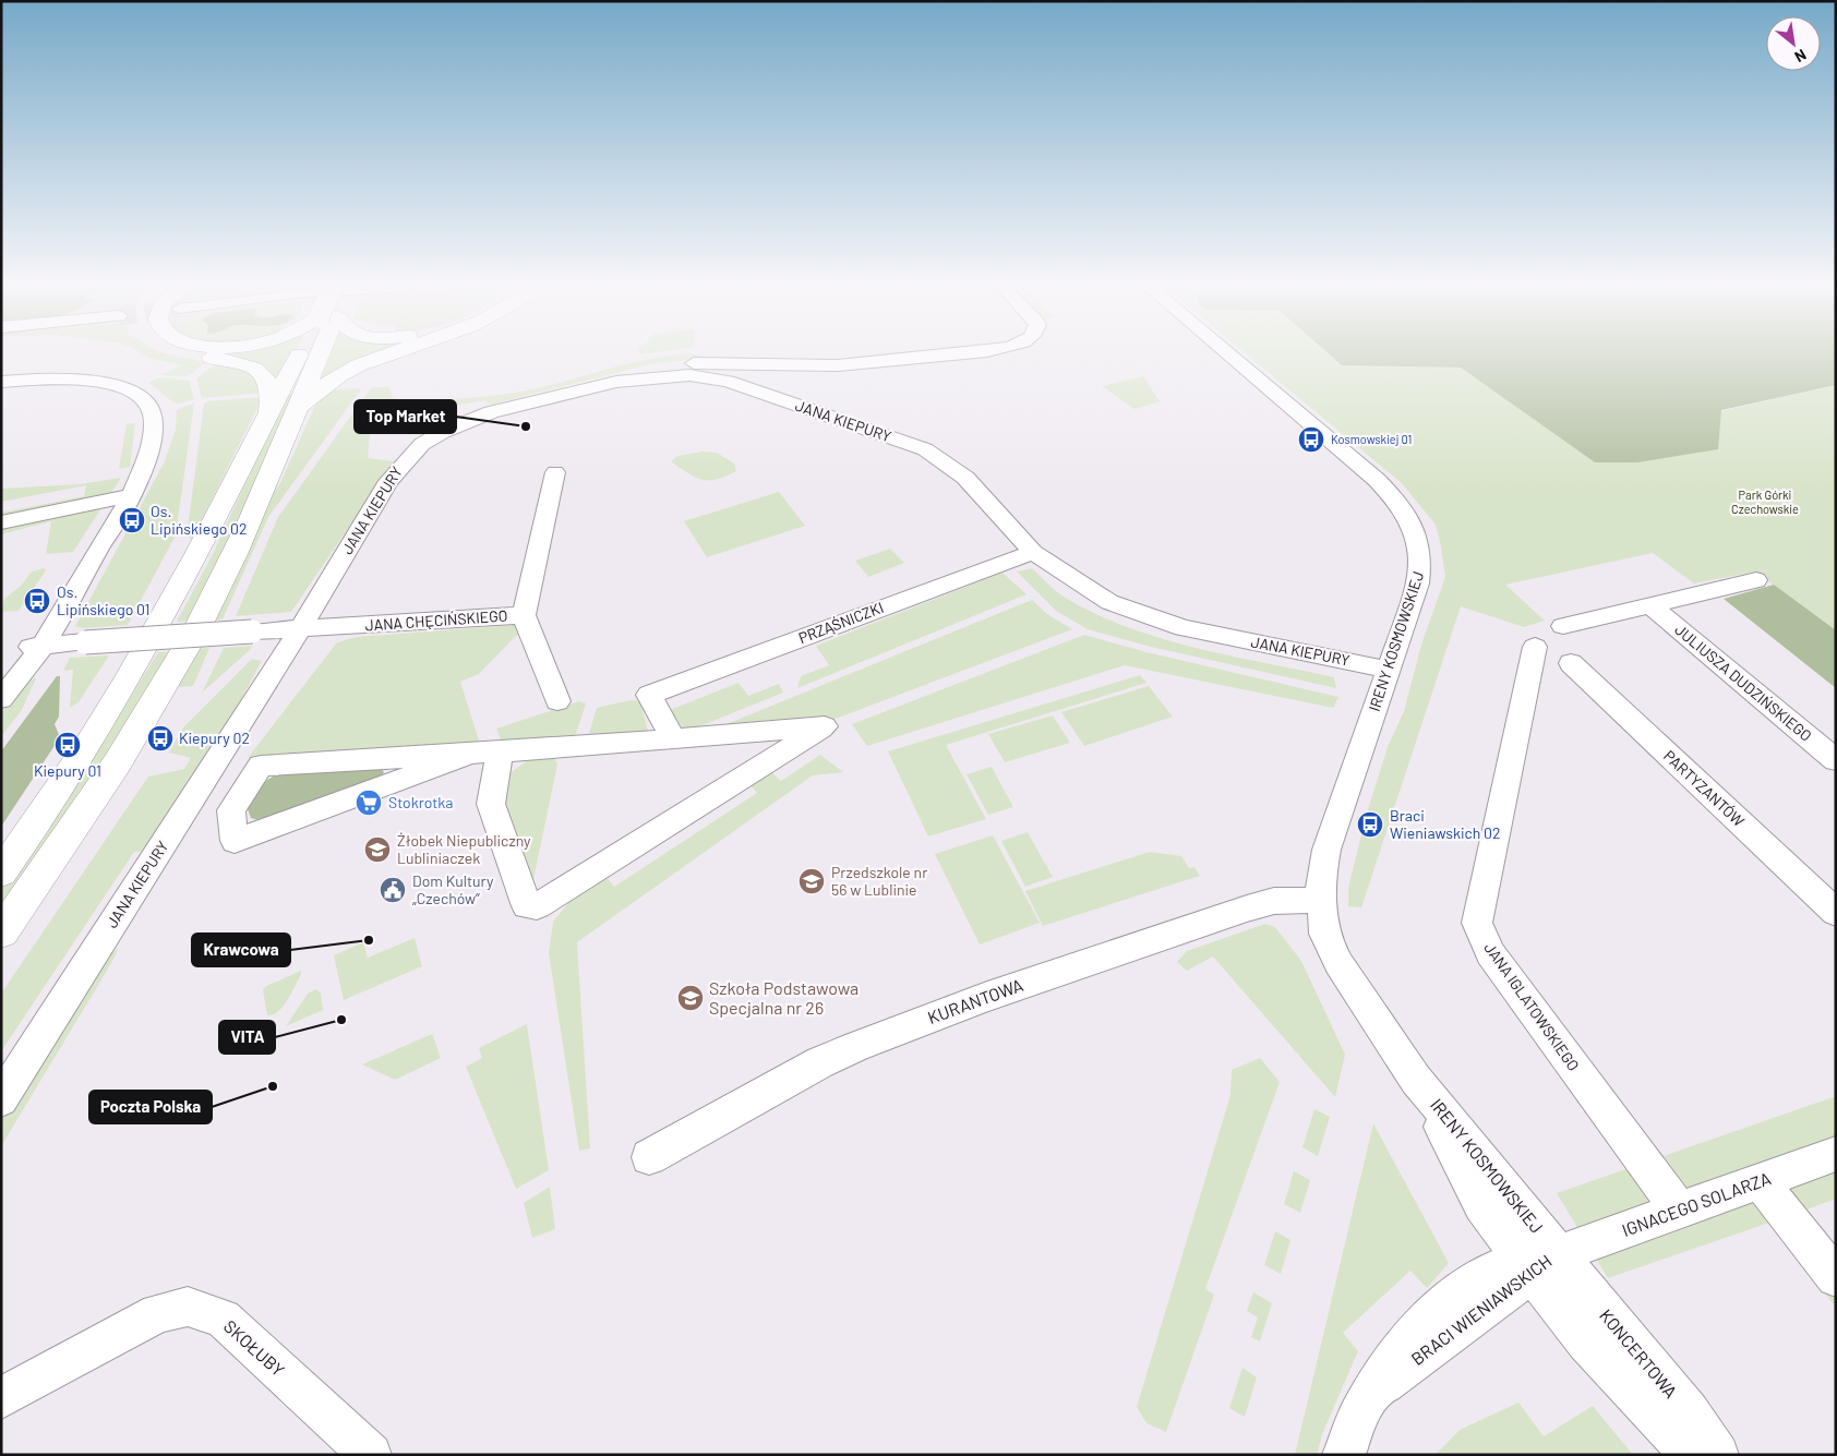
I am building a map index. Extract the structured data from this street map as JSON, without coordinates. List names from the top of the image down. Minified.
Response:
{"streets":{"street":["JANA KIEPURY","JANA CHĘCIŃSKIEGO","PRZĄŚNICZKI","IRENY KOSMOWSKIEJ","JULIUSZA DUDZIŃSKIEGO","PARTYZANTÓW","KURANTOWA","JANA IGLATOWSKIEGO","IGNACEGO SOLARZA","BRACI WIENIAWSKICH","SKOŁUBY","KONCERTOWA"]},"crossings":[["JANA KIEPURY","JANA CHĘCIŃSKIEGO"],["JANA KIEPURY","PRZĄŚNICZKI"],["JANA KIEPURY","IRENY KOSMOWSKIEJ"],["IRENY KOSMOWSKIEJ","KURANTOWA"],["IRENY KOSMOWSKIEJ","IGNACEGO SOLARZA"],["IRENY KOSMOWSKIEJ","BRACI WIENIAWSKICH"],["IRENY KOSMOWSKIEJ","KONCERTOWA"],["JANA IGLATOWSKIEGO","IGNACEGO SOLARZA"],["IGNACEGO SOLARZA","BRACI WIENIAWSKICH"],["IGNACEGO SOLARZA","KONCERTOWA"],["BRACI WIENIAWSKICH","KONCERTOWA"]],"parks":["Park Górki Czechowskie"],"places":{"other":["Top Market","Krawcowa","VITA","Poczta Polska"],"bus stop":["Kosmowskiej 01","Os. Lipińskiego 02","Os. Lipińskiego 01","Kiepury 02","Kiepury 01","Braci Wieniawskich 02"],"supermarket":["Stokrotka"],"school or university":["Żłobek Niepubliczny Lubliniaczek","Przedszkole nr 56 w Lublinie","Szkoła Podstawowa Specjalna nr 26"],"public building":["Dom Kultury „Czechów”"]},"north":"bottom right"}
